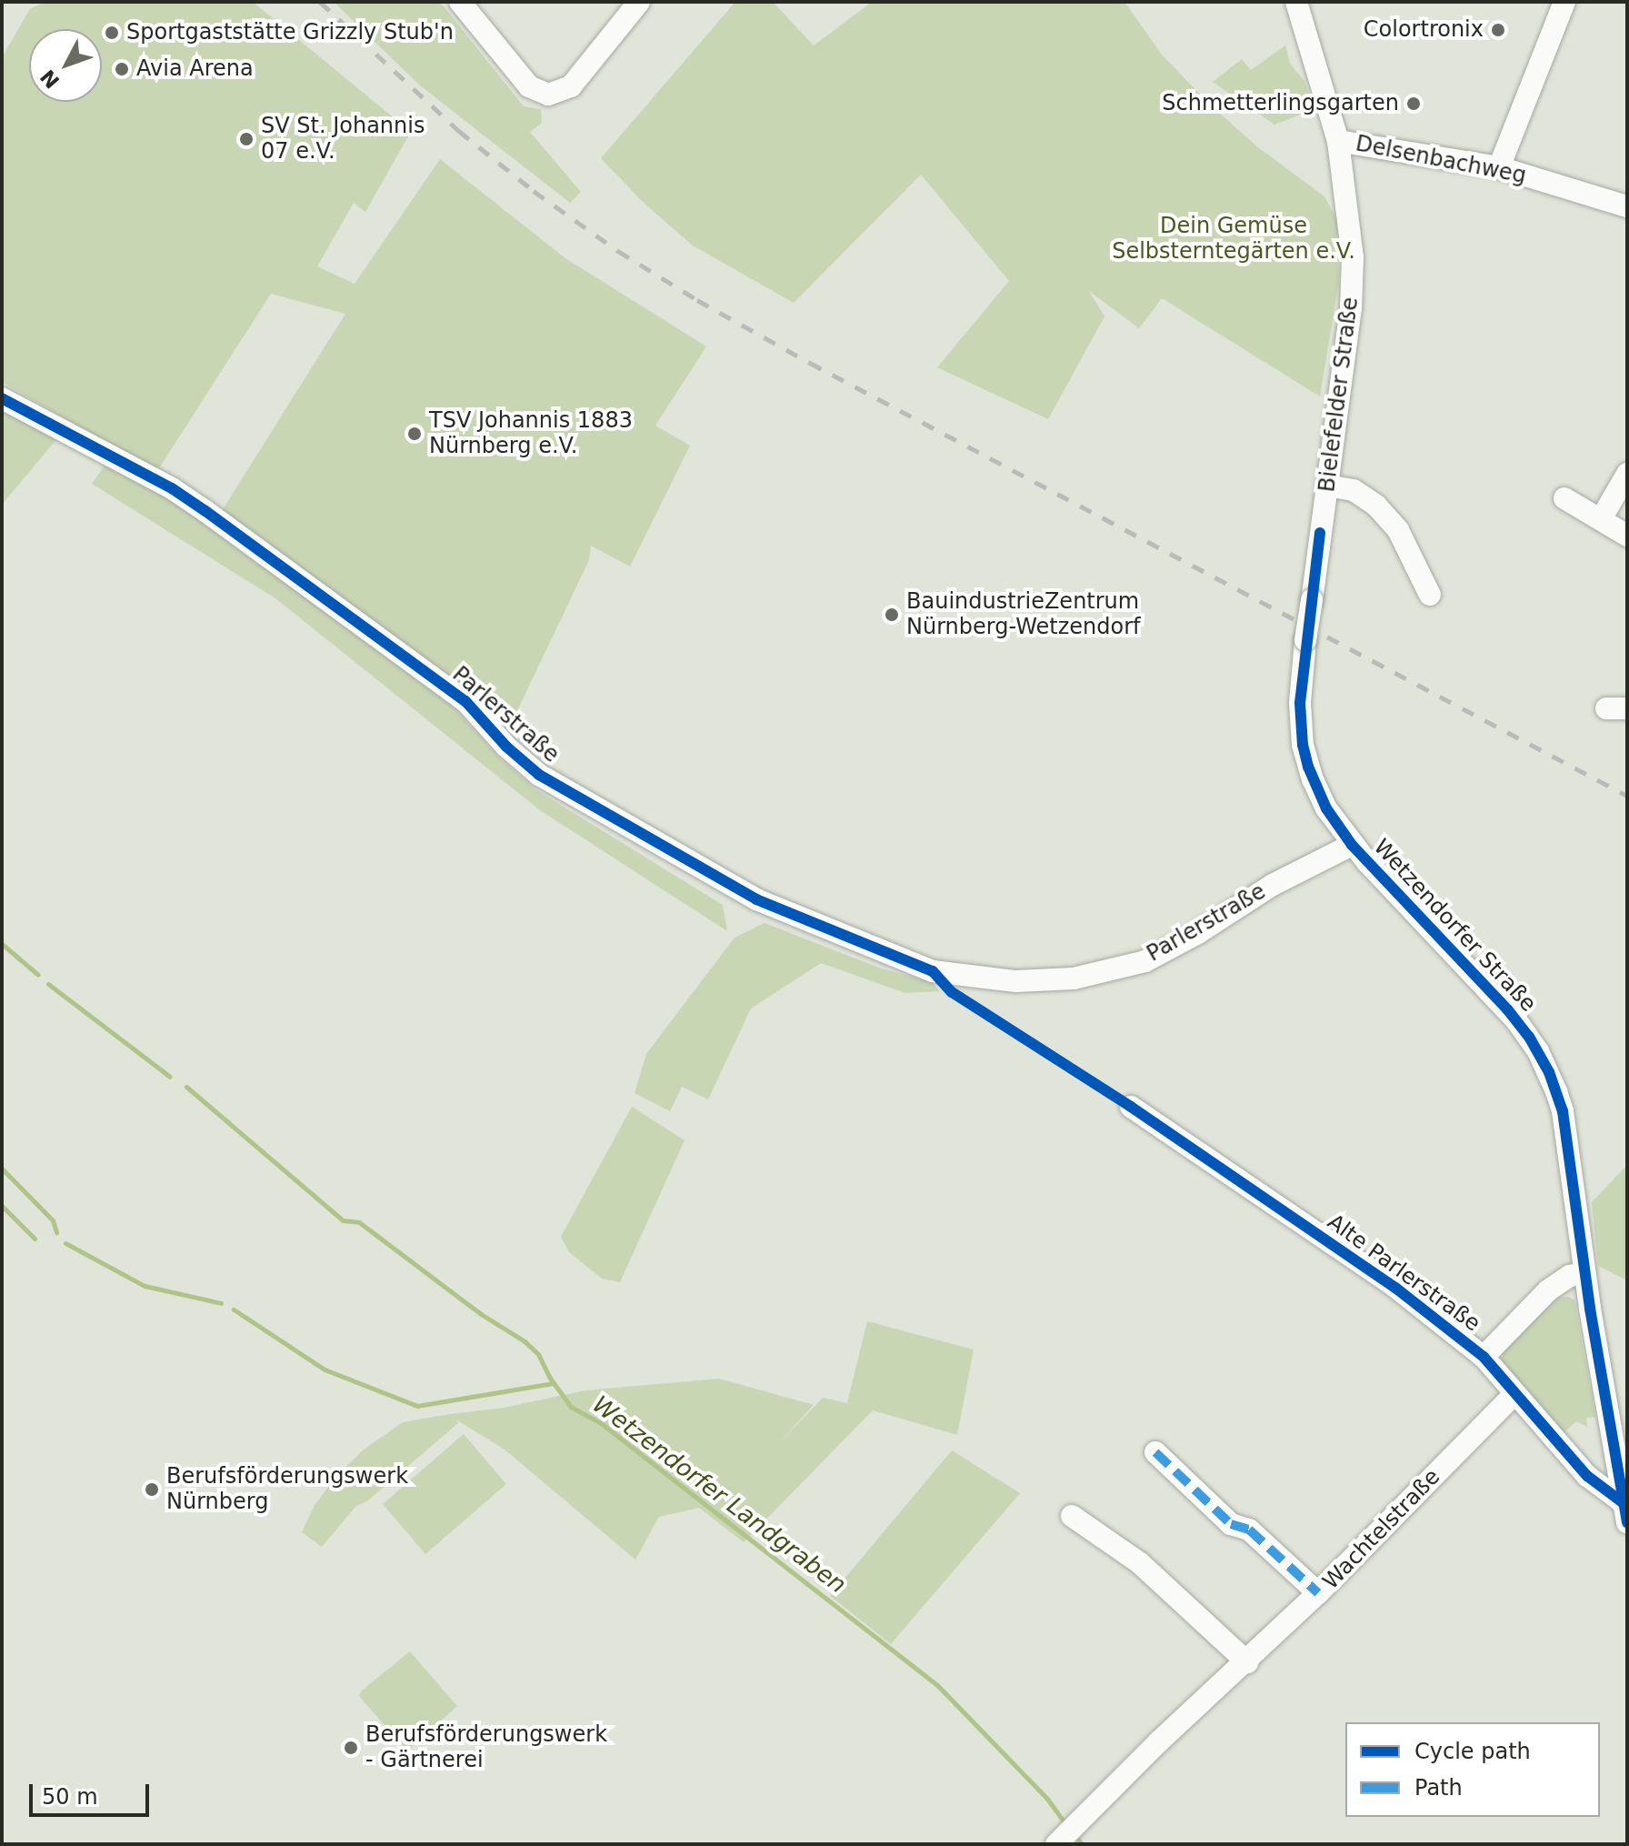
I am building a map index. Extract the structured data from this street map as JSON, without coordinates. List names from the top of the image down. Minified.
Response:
{"streets":{"street":["Delsenbachweg","Bielefelder Straße","Parlerstraße","Wetzendorfer Straße","Alte Parlerstraße","Wachtelstraße"]},"crossings":[["Delsenbachweg","Bielefelder Straße"],["Bielefelder Straße","Wetzendorfer Straße"],["Parlerstraße","Wetzendorfer Straße"],["Wetzendorfer Straße","Alte Parlerstraße"],["Alte Parlerstraße","Wachtelstraße"]],"water":["Wetzendorfer Landgraben"],"parks":["Dein Gemüse Selbsterntegärten e.V."],"places":["Colortronix","Sportgaststätte Grizzly Stub'n","Avia Arena","Schmetterlingsgarten","SV St. Johannis 07 e.V.","TSV Johannis 1883 Nürnberg e.V.","BauindustrieZentrum Nürnberg-Wetzendorf","Berufsförderungswerk Nürnberg","Berufsförderungswerk - Gärtnerei"],"legend":["Cycle path","Path"],"scale_bar":"50 m","north":"bottom left"}
